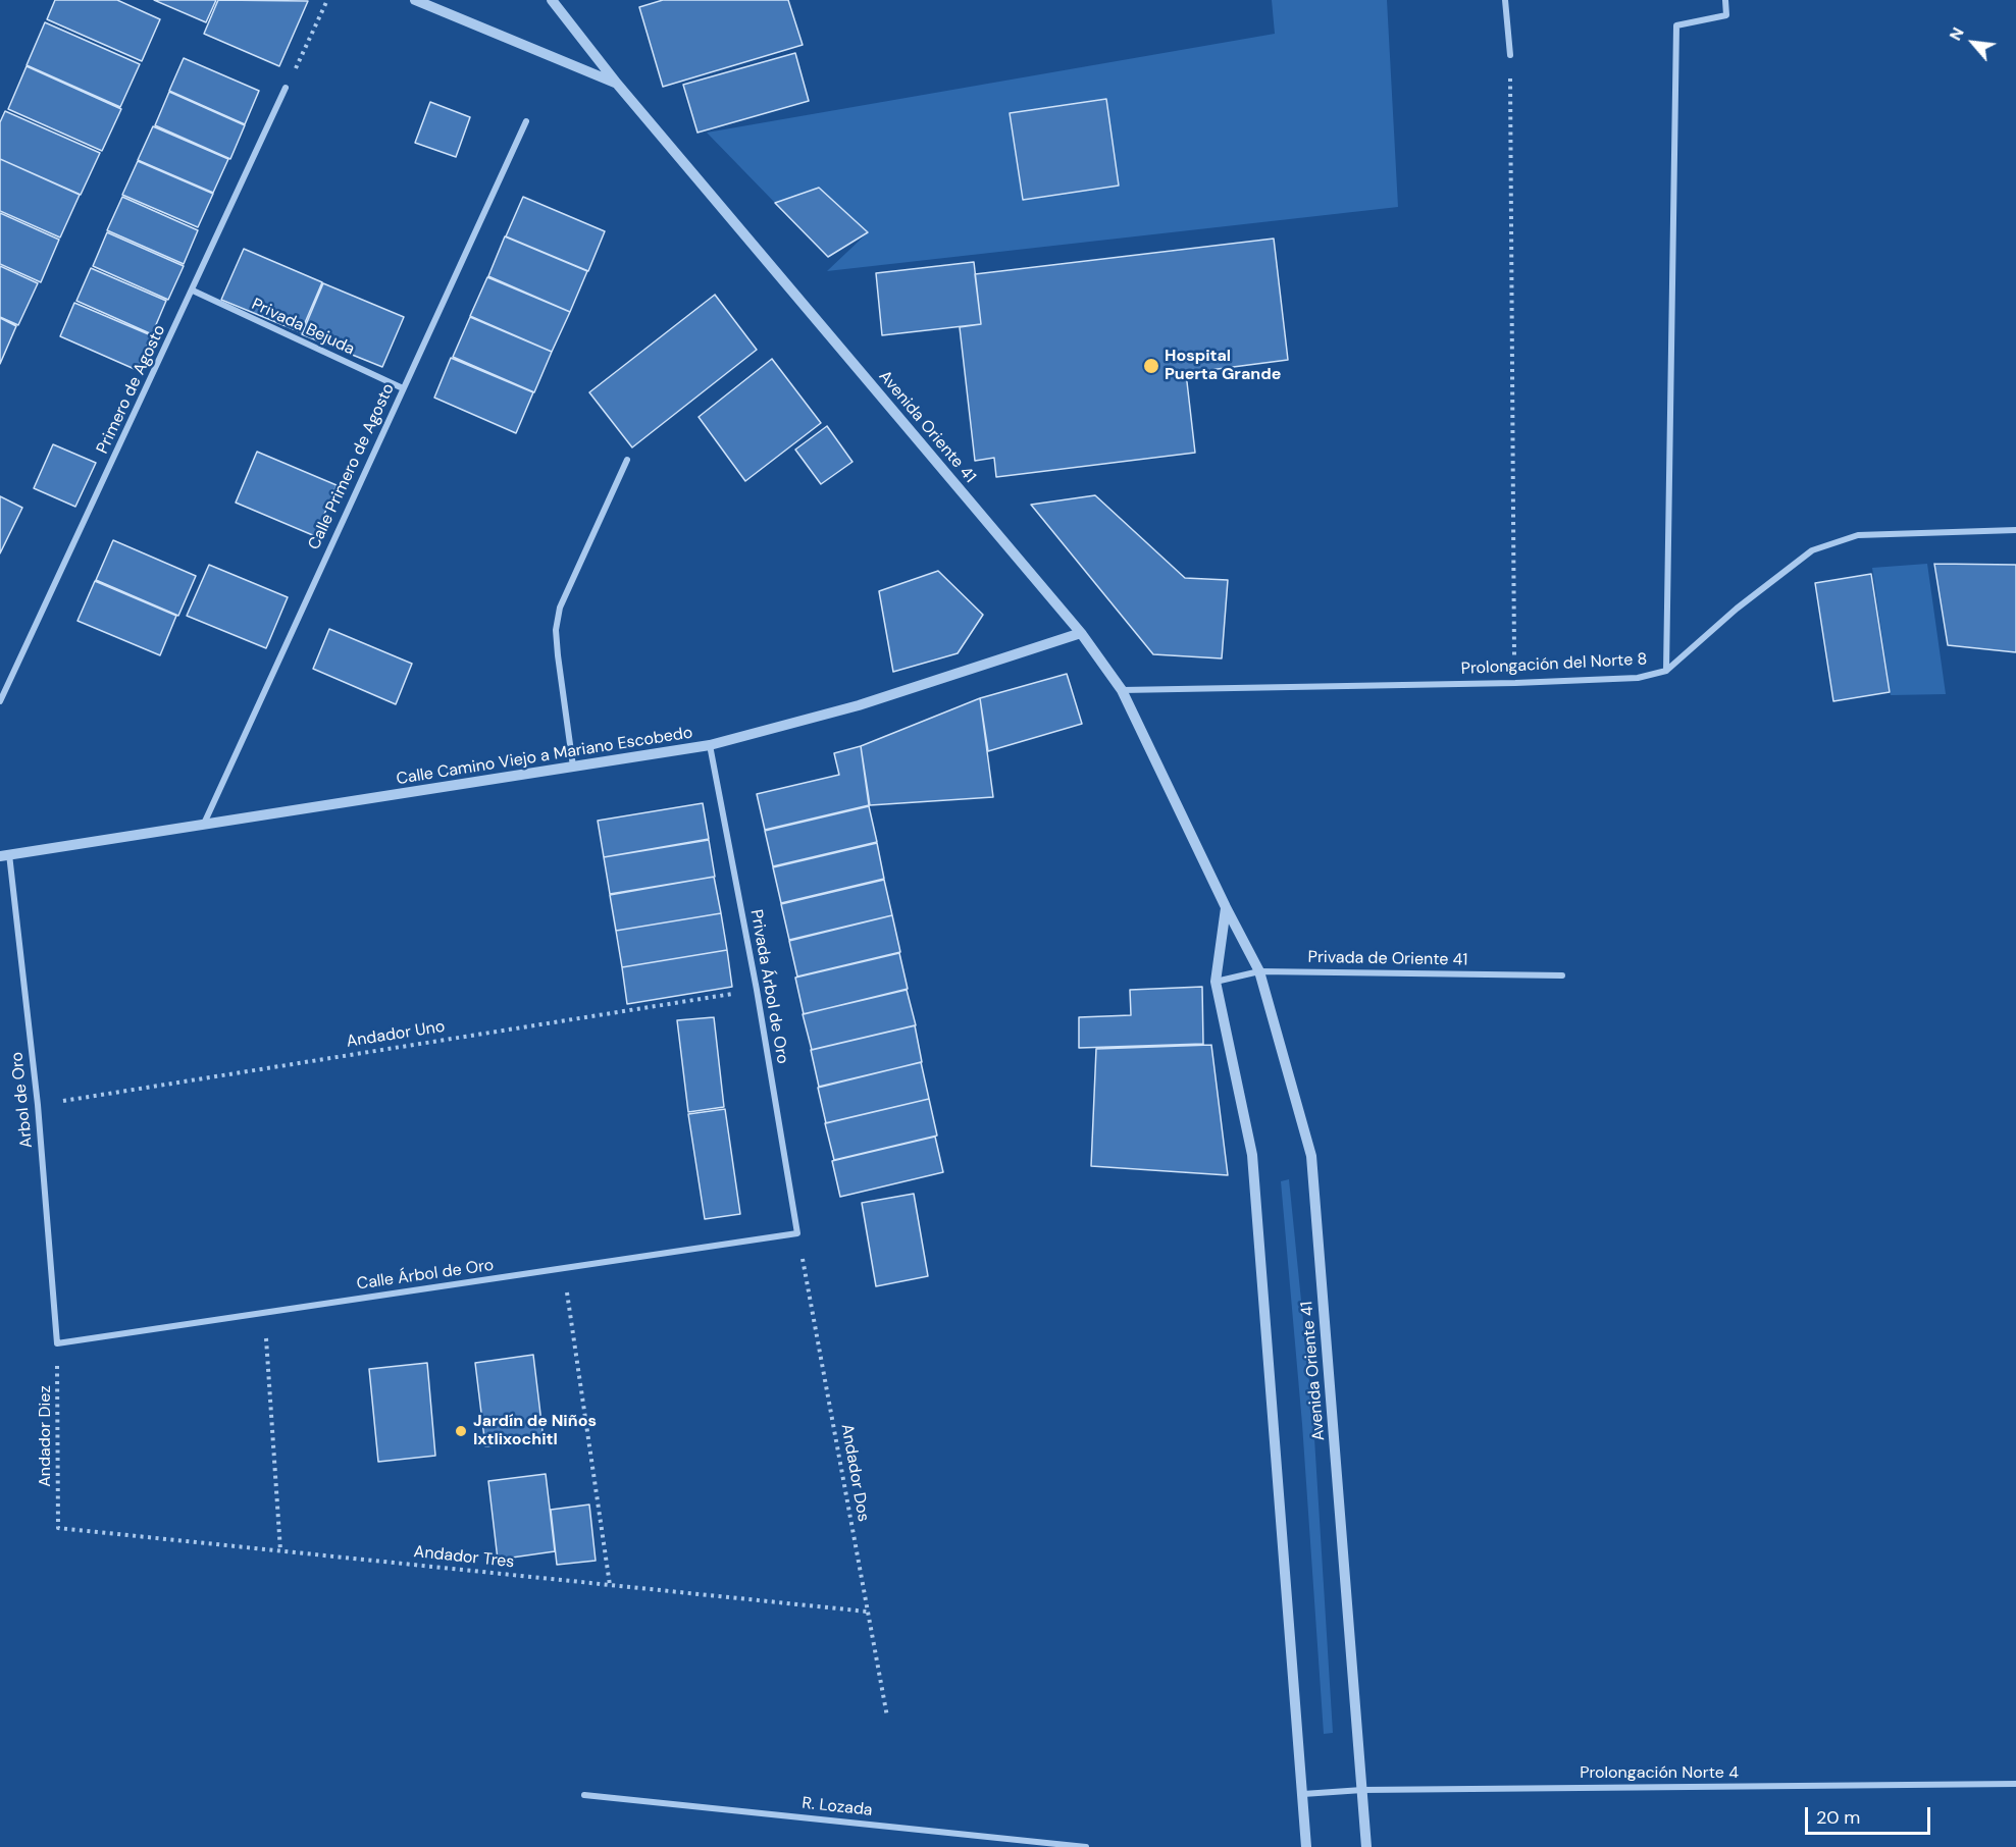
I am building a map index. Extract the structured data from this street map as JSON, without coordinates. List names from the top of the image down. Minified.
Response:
{"streets":{"street":["Privada Bejuda","Primero de Agosto","Avenida Oriente 41","Calle Primero de Agosto","Prolongación del Norte 8","Calle Camino Viejo a Mariano Escobedo","Privada de Oriente 41","Privada Árbol de Oro","Arbol de Oro","Calle Árbol de Oro","Prolongación Norte 4","R. Lozada"],"path":["Andador Uno","Andador Diez","Andador Dos","Andador Tres"]},"crossings":[["Privada Bejuda","Primero de Agosto"],["Privada Bejuda","Calle Primero de Agosto"],["Avenida Oriente 41","Prolongación del Norte 8"],["Avenida Oriente 41","Calle Camino Viejo a Mariano Escobedo"],["Avenida Oriente 41","Privada de Oriente 41"],["Avenida Oriente 41","Prolongación Norte 4"],["Calle Primero de Agosto","Calle Camino Viejo a Mariano Escobedo"],["Calle Camino Viejo a Mariano Escobedo","Privada Árbol de Oro"],["Calle Camino Viejo a Mariano Escobedo","Arbol de Oro"],["Privada Árbol de Oro","Andador Uno"],["Privada Árbol de Oro","Calle Árbol de Oro"],["Privada Árbol de Oro","Andador Dos"],["Andador Uno","Arbol de Oro"],["Arbol de Oro","Calle Árbol de Oro"],["Arbol de Oro","Andador Diez"],["Calle Árbol de Oro","Andador Diez"],["Calle Árbol de Oro","Andador Dos"],["Andador Diez","Andador Tres"],["Andador Dos","Andador Tres"]],"places":["Hospital Puerta Grande","Jardín de Niños Ixtlixochitl"],"scale_bar":"20 m","north":"top left"}
